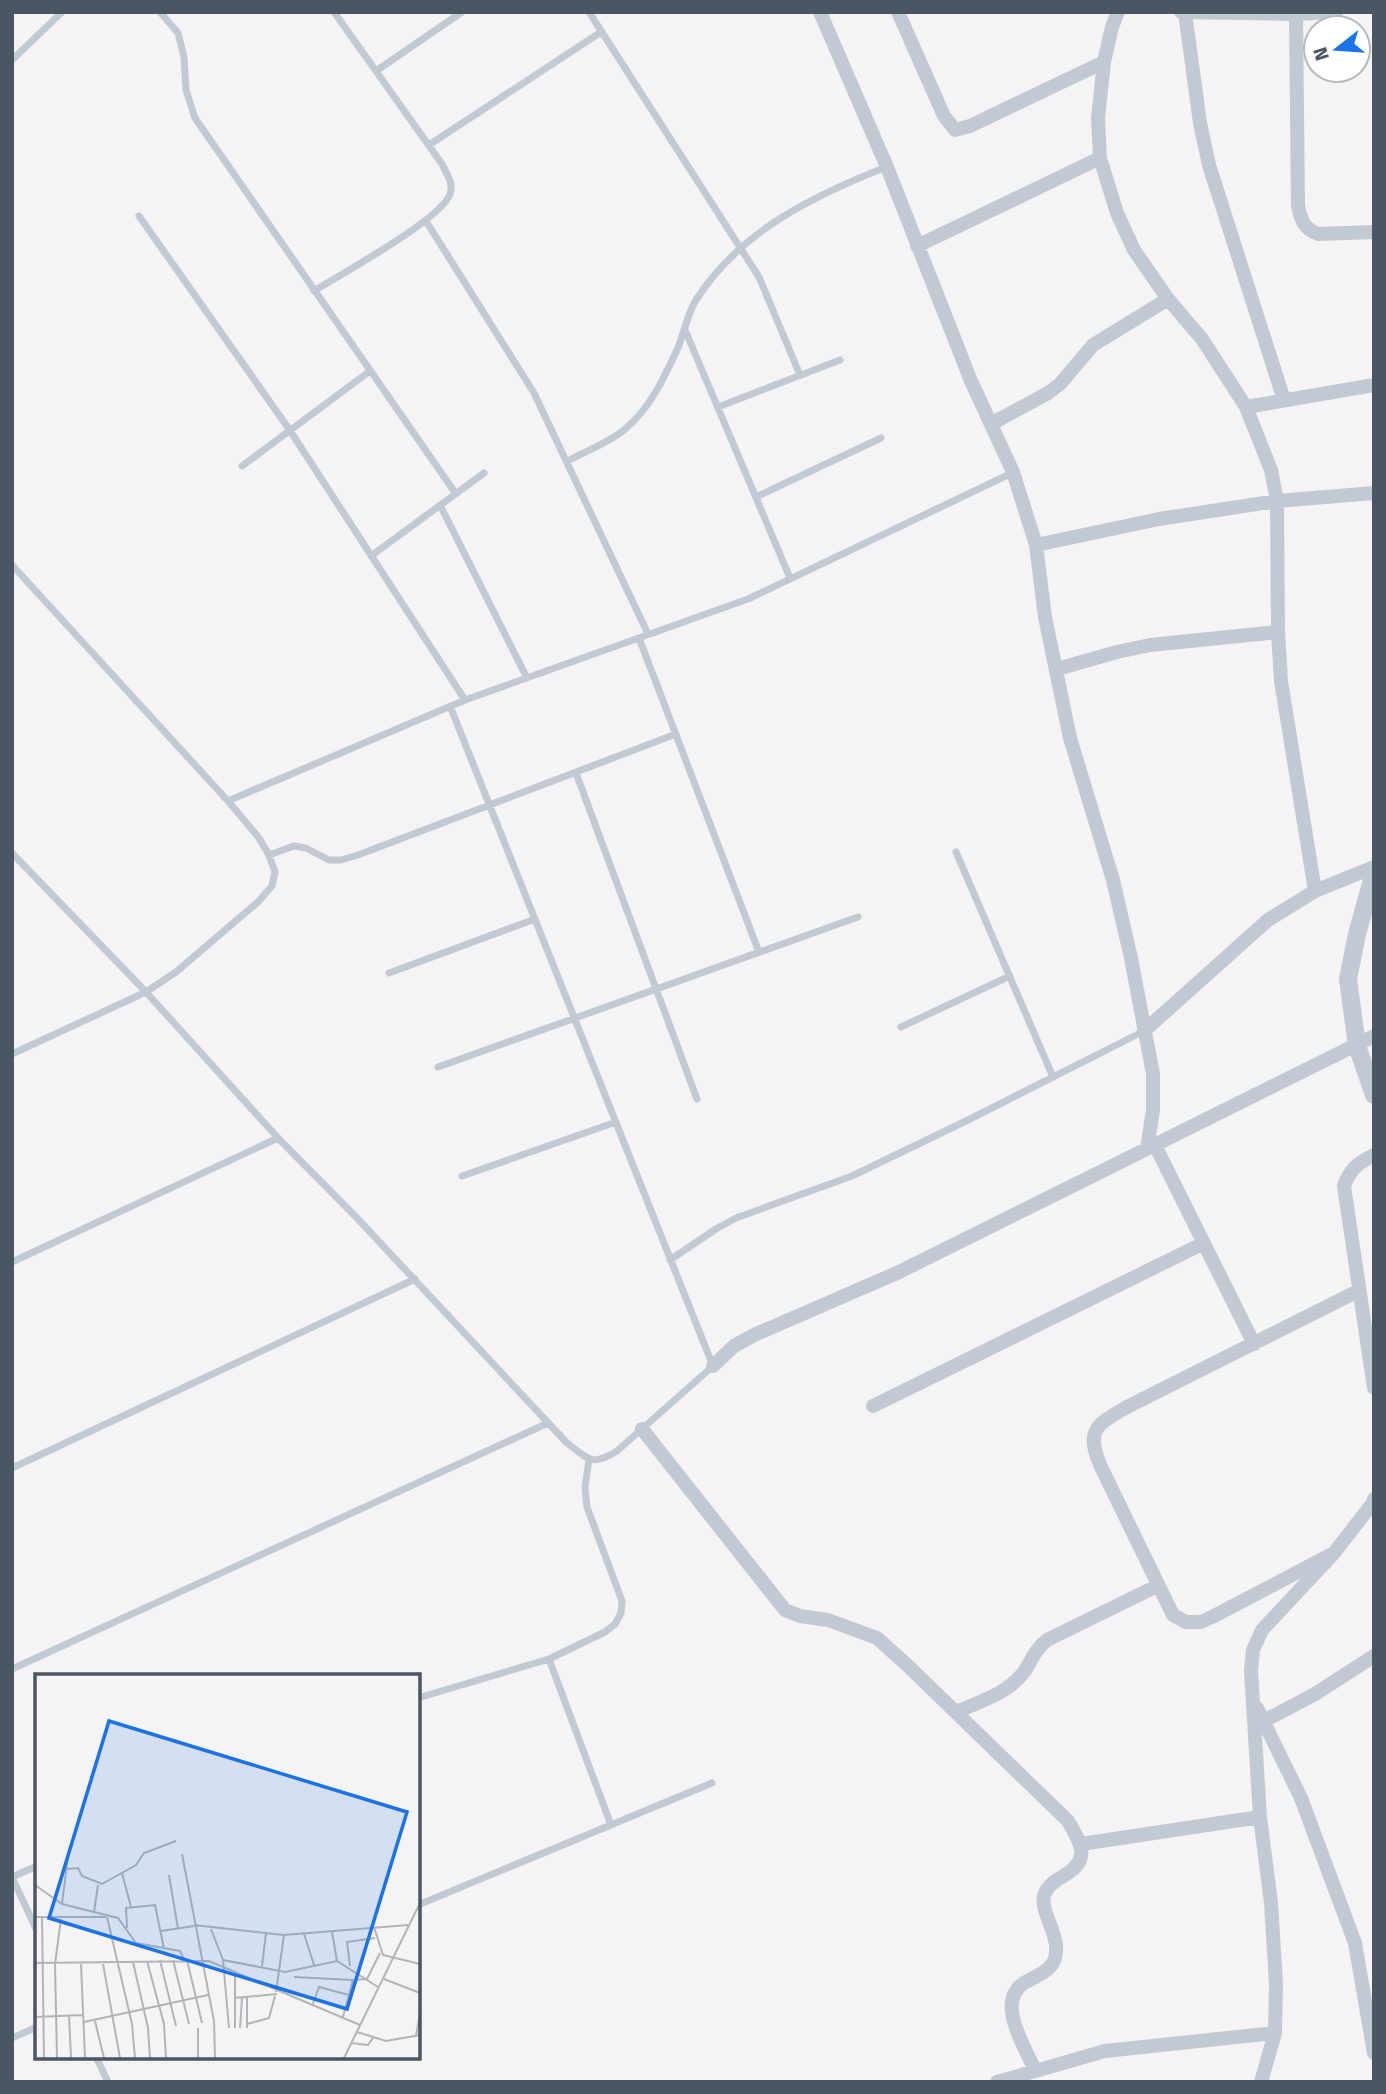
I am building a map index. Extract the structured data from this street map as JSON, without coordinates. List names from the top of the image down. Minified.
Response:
{"north":"left"}
